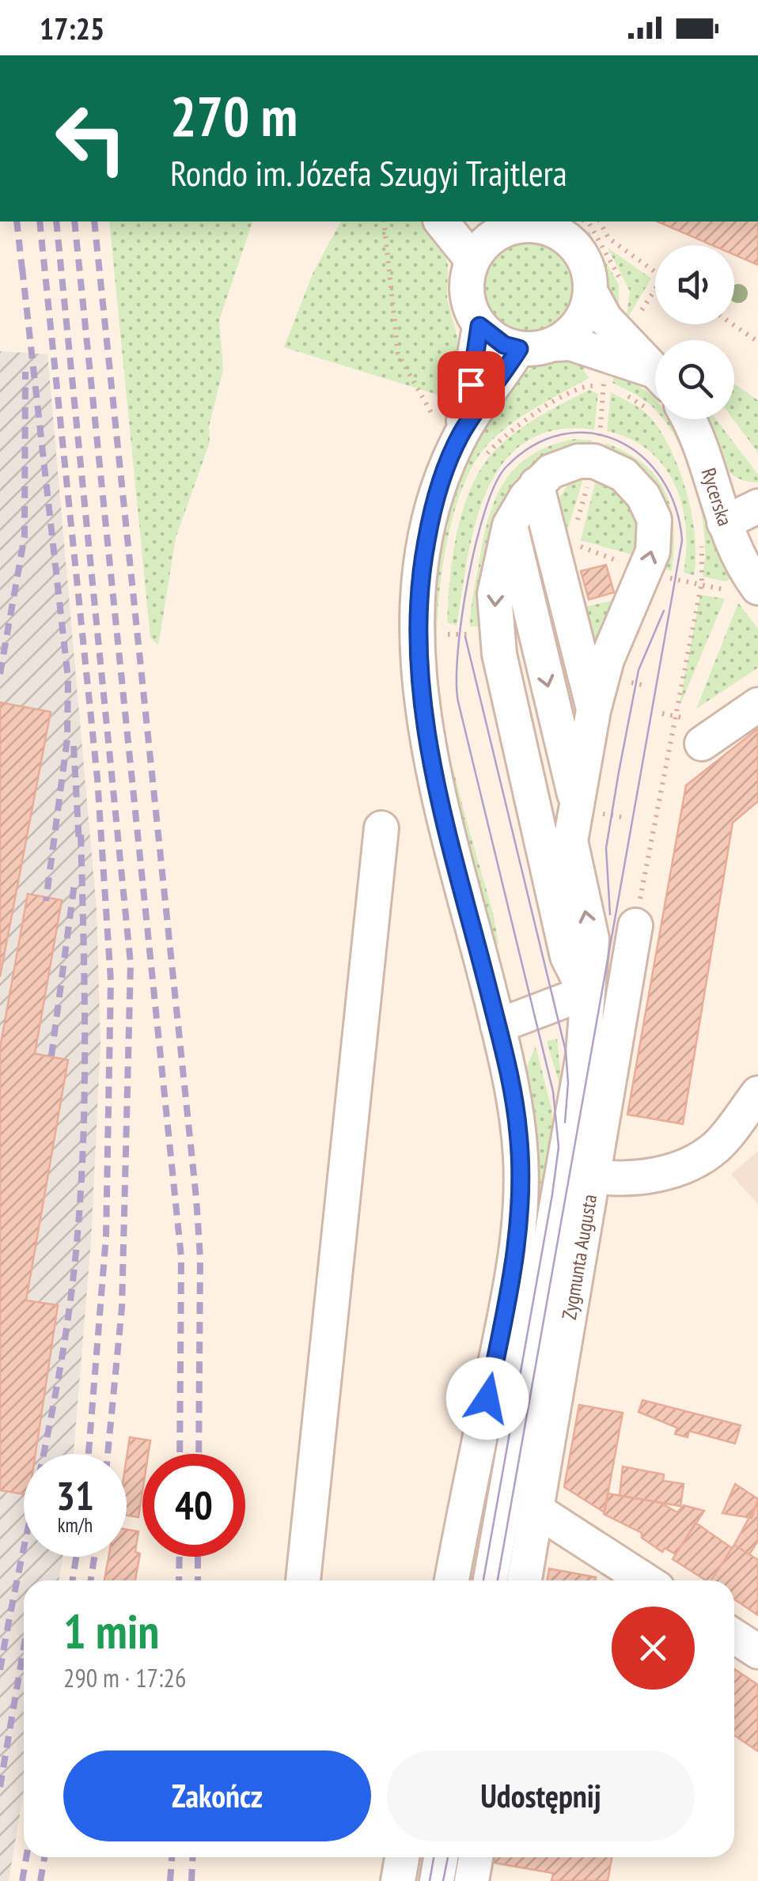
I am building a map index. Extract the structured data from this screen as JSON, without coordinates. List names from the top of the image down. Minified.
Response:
{"streets":{"street":["Rycerska","Zygmunta Augusta"]},"page":{"status":"17:25","turn":["270 m","Rondo im. Józefa Szugyi Trajtlera"],"speed":"31 km/h","limit":"40","heading":["1 min","290 m · 17:26"],"buttons":["Zakończ","Udostępnij"]}}
